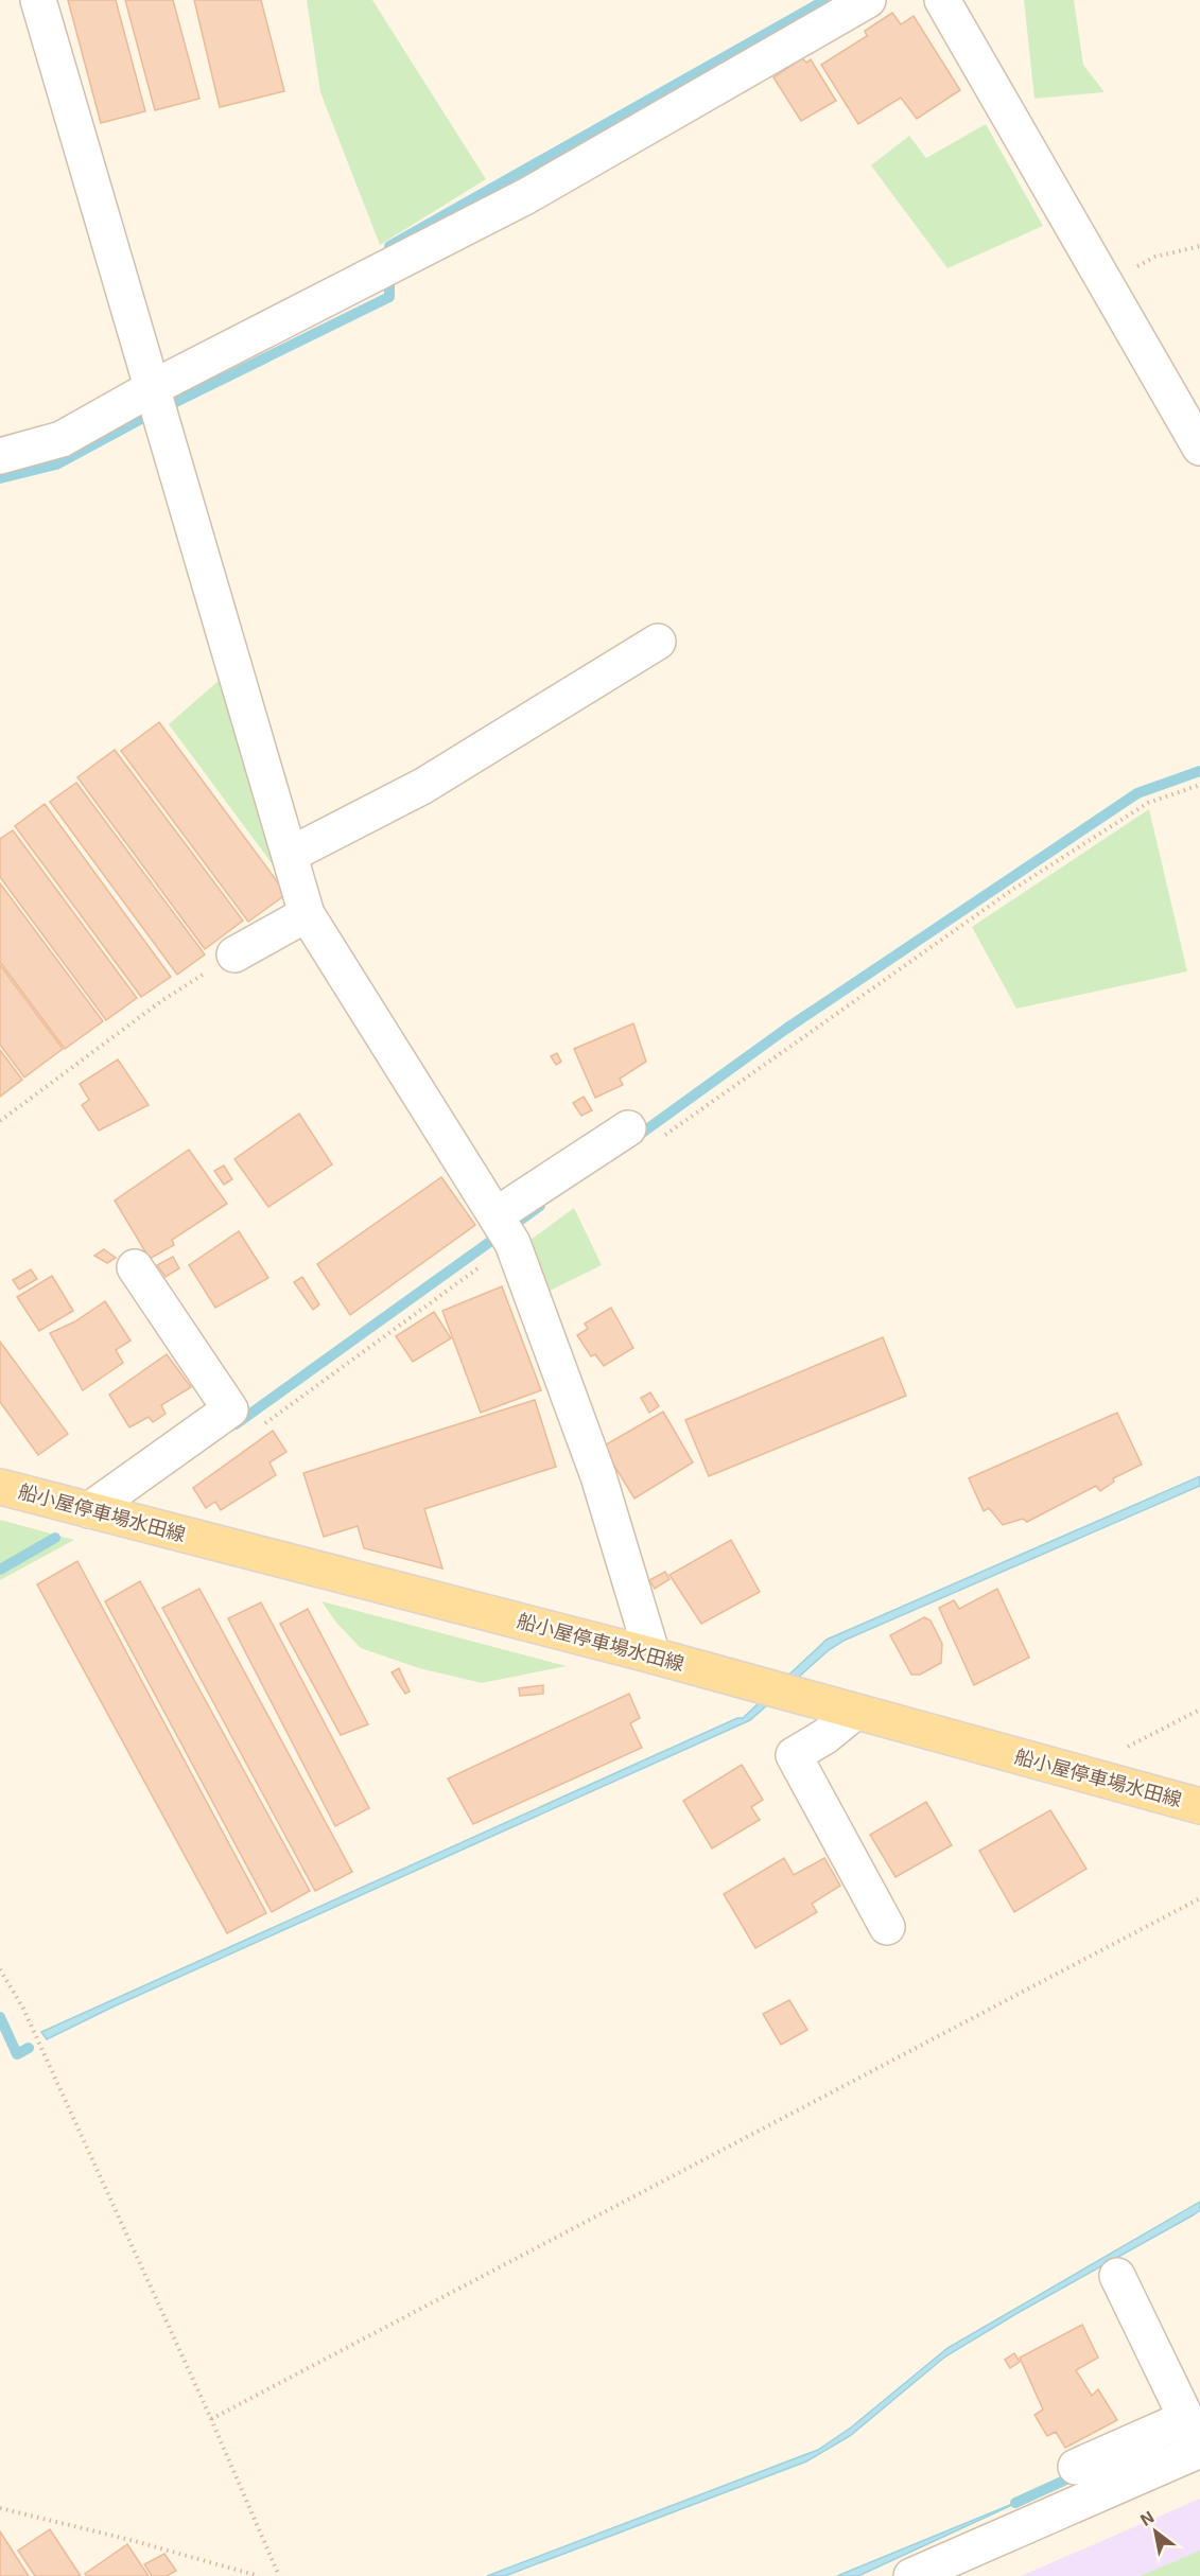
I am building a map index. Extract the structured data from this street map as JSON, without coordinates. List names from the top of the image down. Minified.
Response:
{"streets":{"main road":["船小屋停車場水田線"]},"north":"top left"}
